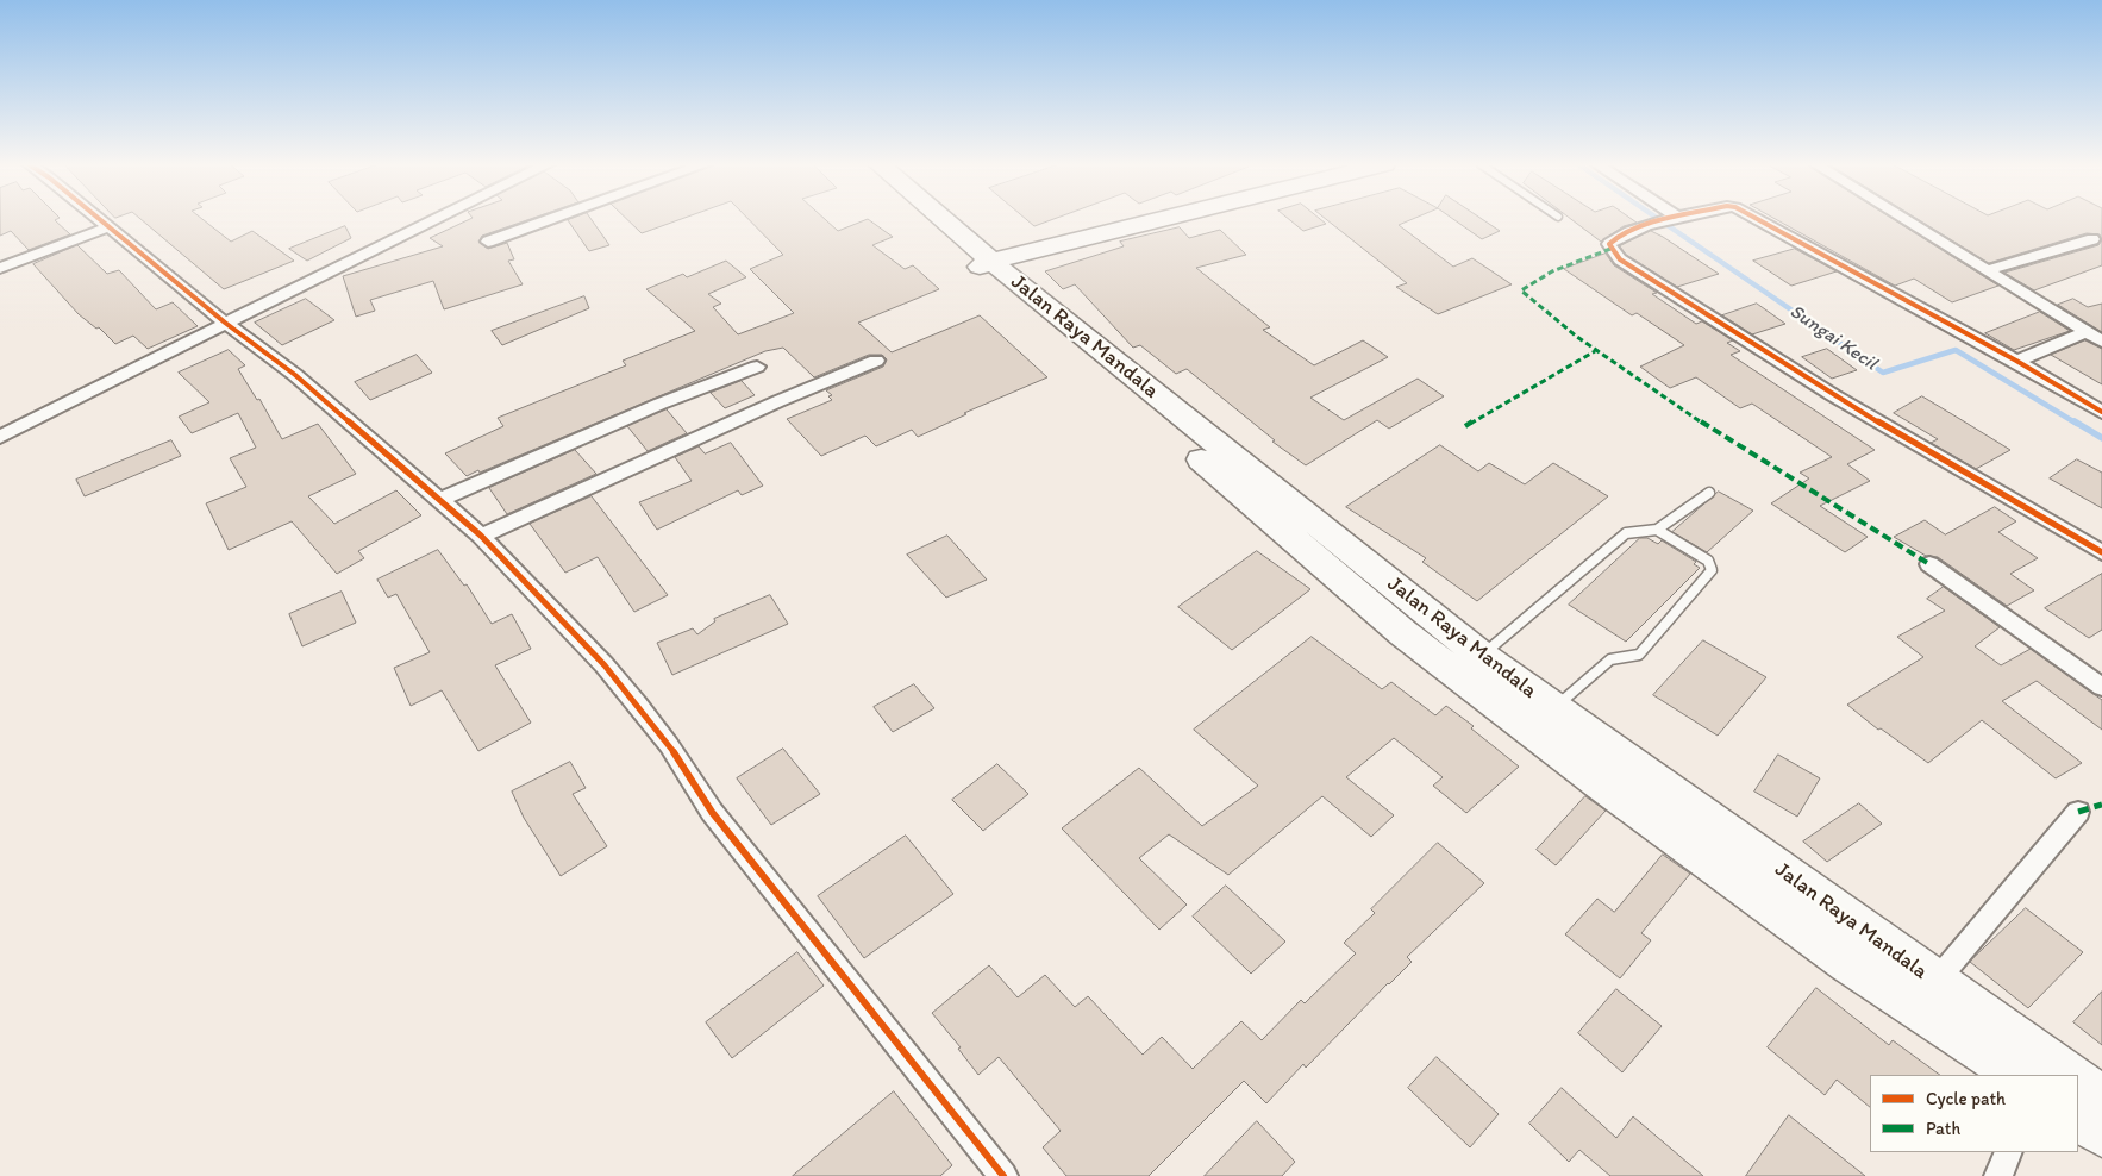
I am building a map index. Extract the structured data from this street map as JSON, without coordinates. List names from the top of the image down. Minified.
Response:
{"streets":{"highway":["Jalan Raya Mandala"]},"water":["Sungai Kecil"],"legend":["Cycle path","Path"]}
